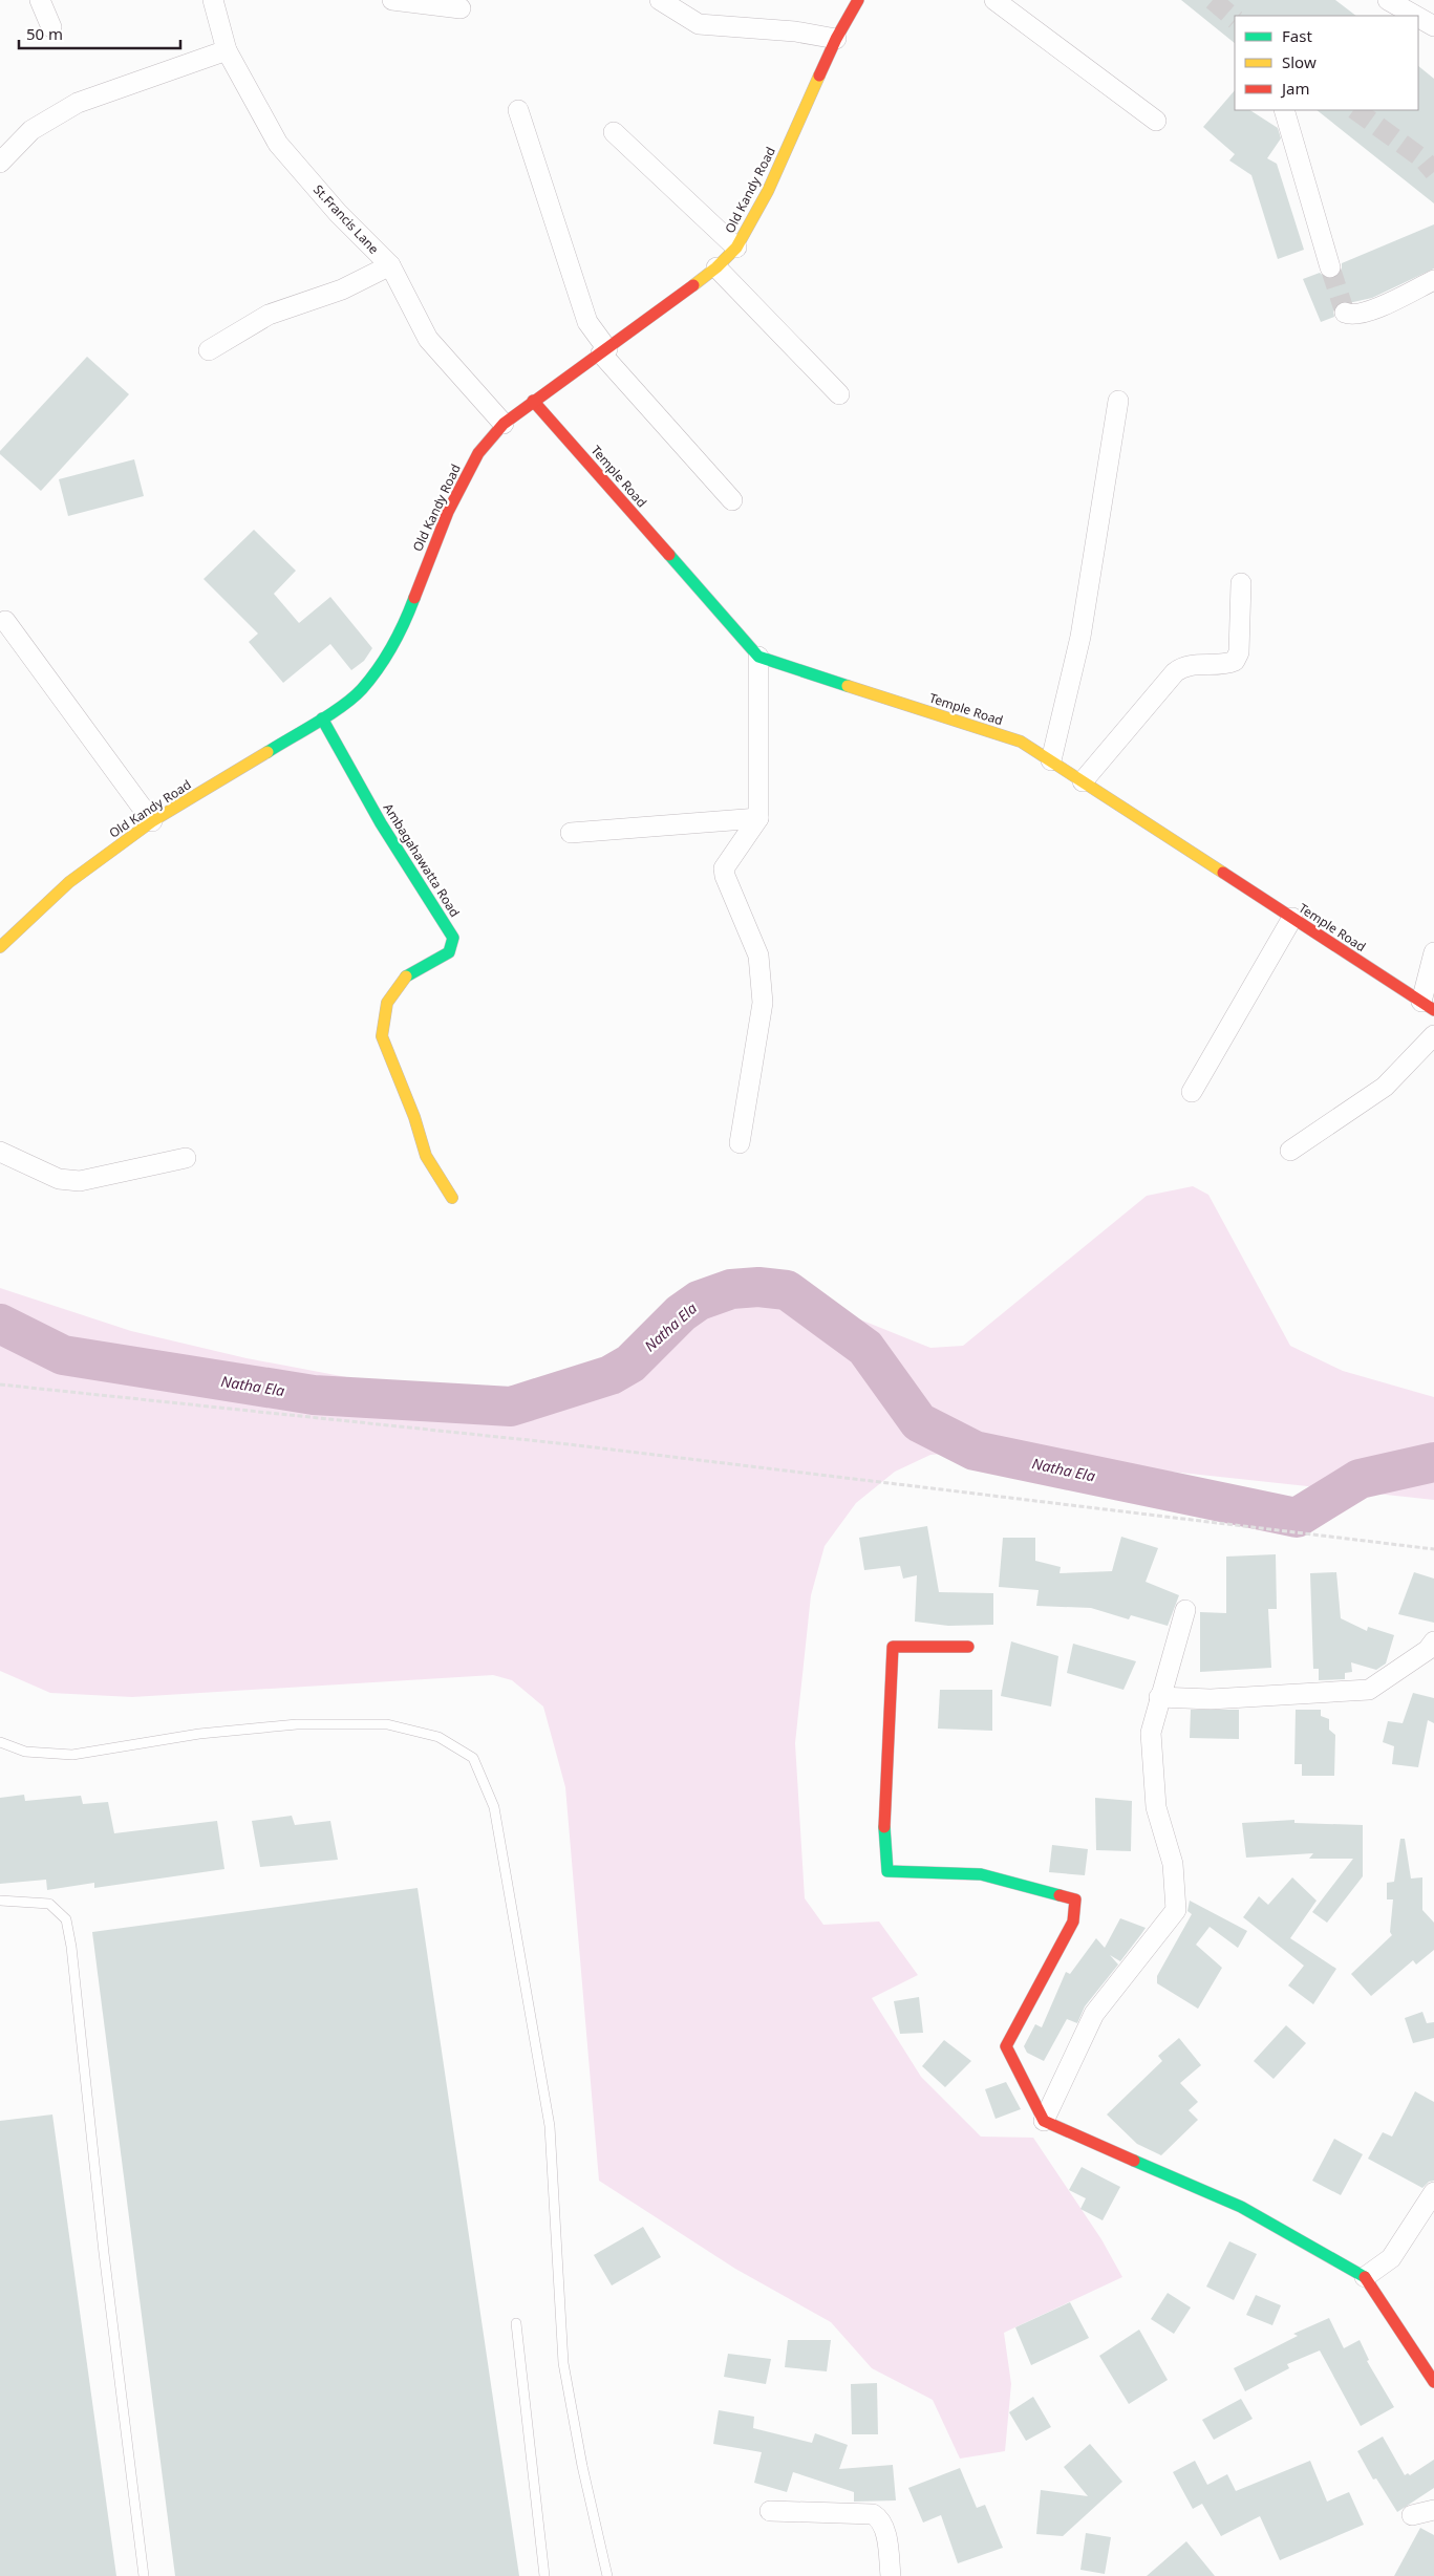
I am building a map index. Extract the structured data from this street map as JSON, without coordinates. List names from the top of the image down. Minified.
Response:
{"streets":{"street":["Old Kandy Road","St.Francis Lane","Temple Road","Ambagahawatta Road"]},"crossings":[["Old Kandy Road","St.Francis Lane"],["Old Kandy Road","Temple Road"],["Old Kandy Road","Ambagahawatta Road"]],"water":["Natha Ela"],"legend":["Fast","Slow","Jam"],"scale_bar":"50 m"}
